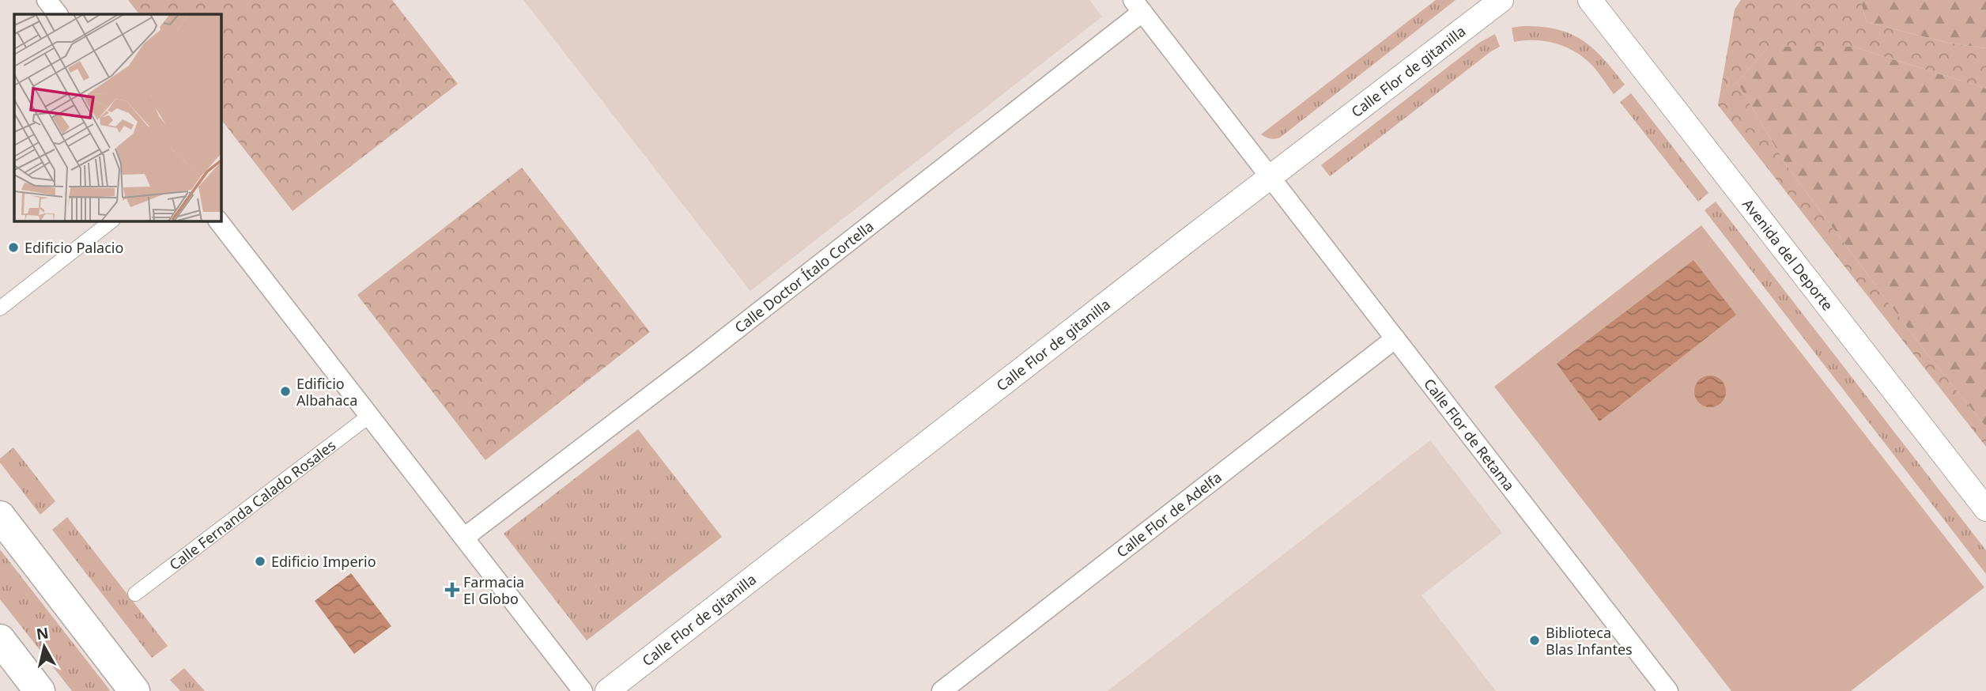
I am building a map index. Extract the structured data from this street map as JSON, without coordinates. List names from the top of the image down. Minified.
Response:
{"streets":{"street":["Calle Flor de gitanilla","Avenida del Deporte","Calle Doctor Ítalo Cortella","Calle Flor de Retama","Calle Fernanda Calado Rosales","Calle Flor de Adelfa"]},"crossings":[["Calle Flor de gitanilla","Calle Flor de Retama"],["Calle Doctor Ítalo Cortella","Calle Flor de Retama"],["Calle Flor de Retama","Calle Flor de Adelfa"]],"places":{"other":["Edificio Palacio","Edificio Albahaca","Edificio Imperio","Biblioteca Blas Infantes"],"health":["Farmacia El Globo"]},"north":"top"}
